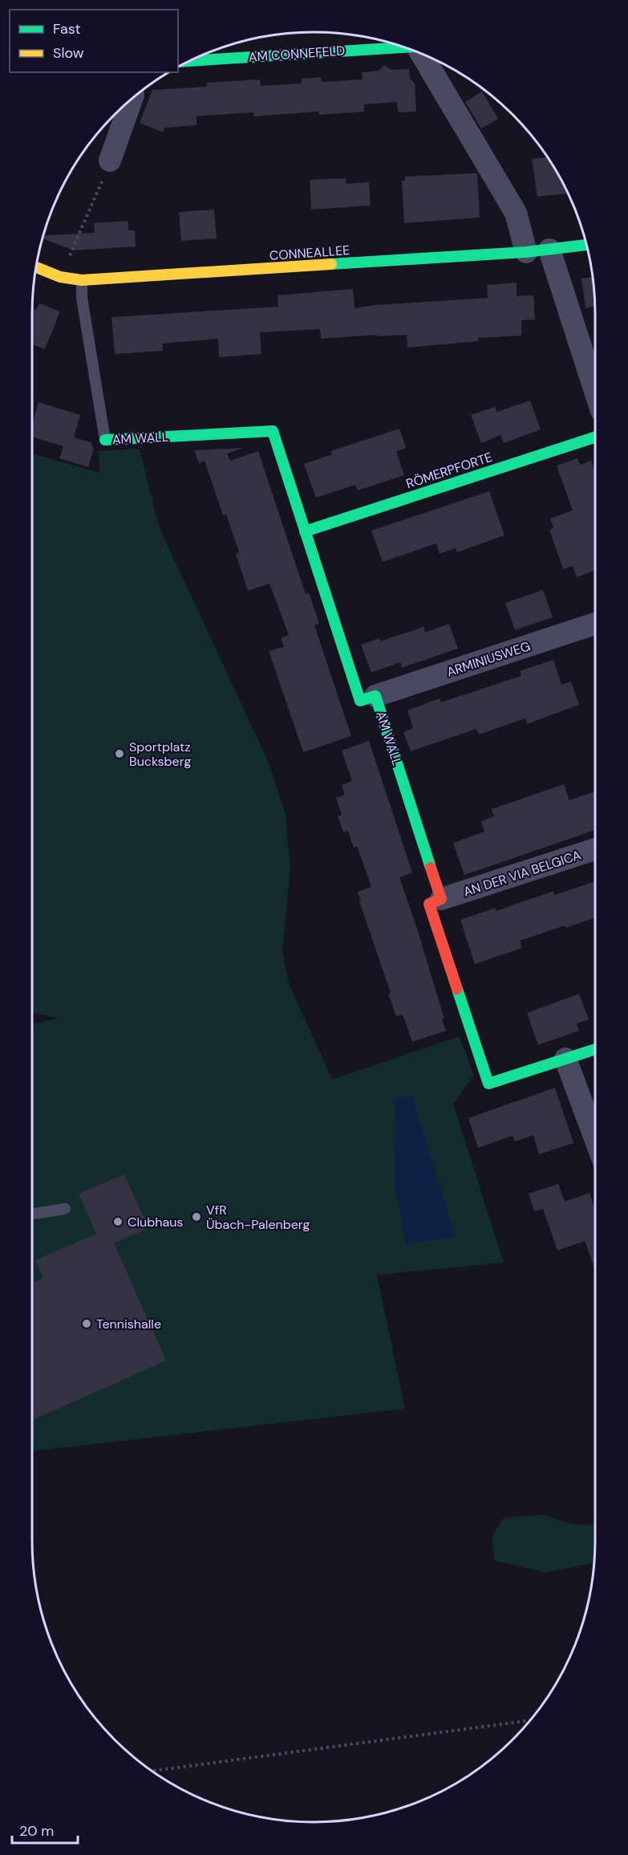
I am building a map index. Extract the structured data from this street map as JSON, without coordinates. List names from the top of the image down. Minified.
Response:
{"streets":{"street":["AM CONNEFELD","CONNEALLEE","AM WALL","RÖMERPFORTE","ARMINIUSWEG","AN DER VIA BELGICA"]},"crossings":[["AM CONNEFELD","CONNEALLEE"],["AM WALL","RÖMERPFORTE"],["AM WALL","ARMINIUSWEG"],["AM WALL","AN DER VIA BELGICA"]],"places":["Sportplatz Bucksberg","VfR Übach-Palenberg","Clubhaus","Tennishalle"],"legend":["Fast","Slow"],"scale_bar":"20 m"}
